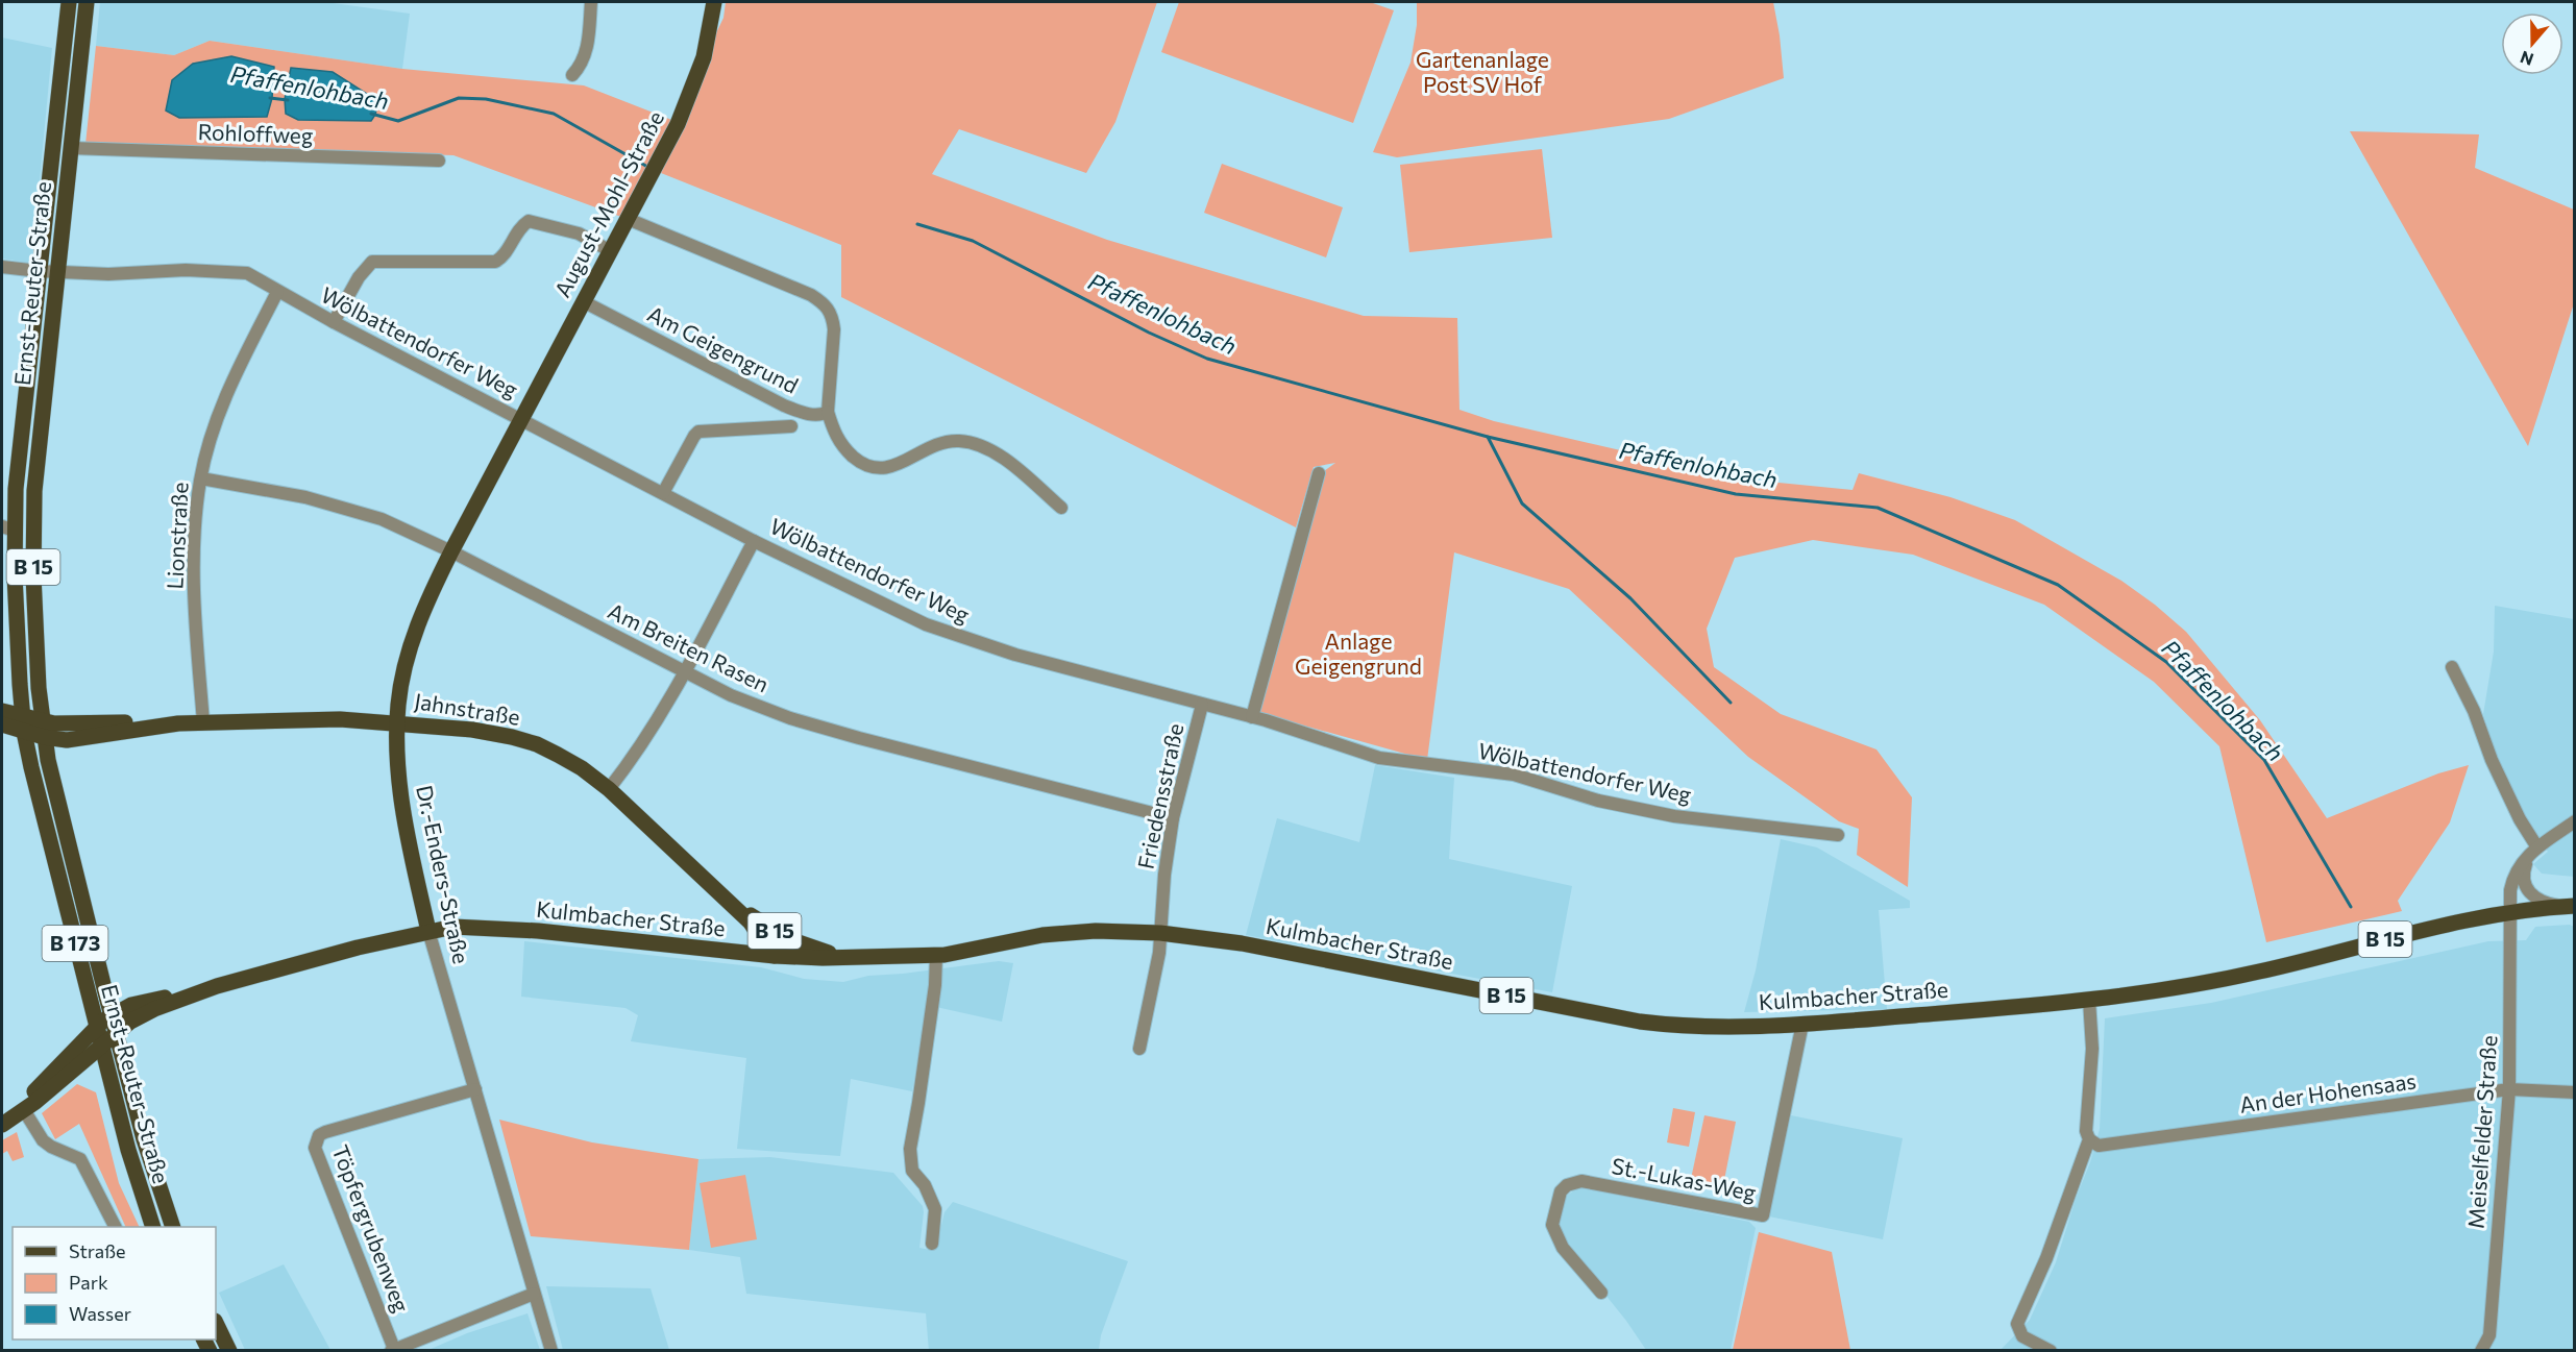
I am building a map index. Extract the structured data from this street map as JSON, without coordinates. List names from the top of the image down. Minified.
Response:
{"streets":{"main road":["August-Mohl-Straße","Ernst-Reuter-Straße","B 15","Jahnstraße","Dr.-Enders-Straße","Kulmbacher Straße","B 173"],"street":["Rohloffweg","Wölbattendorfer Weg","Am Geigengrund","Lionstraße","Am Breiten Rasen","Friedensstraße","An der Hohensaas","Meiselfelder Straße","St.-Lukas-Weg","Töpfergrubenweg"]},"crossings":[["Rohloffweg","Ernst-Reuter-Straße"],["August-Mohl-Straße","Wölbattendorfer Weg"],["August-Mohl-Straße","Am Geigengrund"],["August-Mohl-Straße","Dr.-Enders-Straße"],["Ernst-Reuter-Straße","Wölbattendorfer Weg"],["Ernst-Reuter-Straße","B 15"],["Ernst-Reuter-Straße","Jahnstraße"],["Ernst-Reuter-Straße","Kulmbacher Straße"],["Wölbattendorfer Weg","Am Geigengrund"],["Wölbattendorfer Weg","Lionstraße"],["Wölbattendorfer Weg","Friedensstraße"],["Wölbattendorfer Weg","Dr.-Enders-Straße"],["Lionstraße","Am Breiten Rasen"],["Lionstraße","Jahnstraße"],["B 15","Jahnstraße"],["B 15","Kulmbacher Straße"],["Am Breiten Rasen","Friedensstraße"],["Am Breiten Rasen","Dr.-Enders-Straße"],["Jahnstraße","Dr.-Enders-Straße"],["Jahnstraße","Kulmbacher Straße"],["Friedensstraße","Kulmbacher Straße"],["Dr.-Enders-Straße","Kulmbacher Straße"],["Dr.-Enders-Straße","Töpfergrubenweg"],["Kulmbacher Straße","Meiselfelder Straße"],["Kulmbacher Straße","St.-Lukas-Weg"],["An der Hohensaas","Meiselfelder Straße"]],"water":["Pfaffenlohbach"],"parks":["Gartenanlage Post SV Hof","Anlage Geigengrund"],"legend":["Straße","Park","Wasser"],"north":"bottom"}
